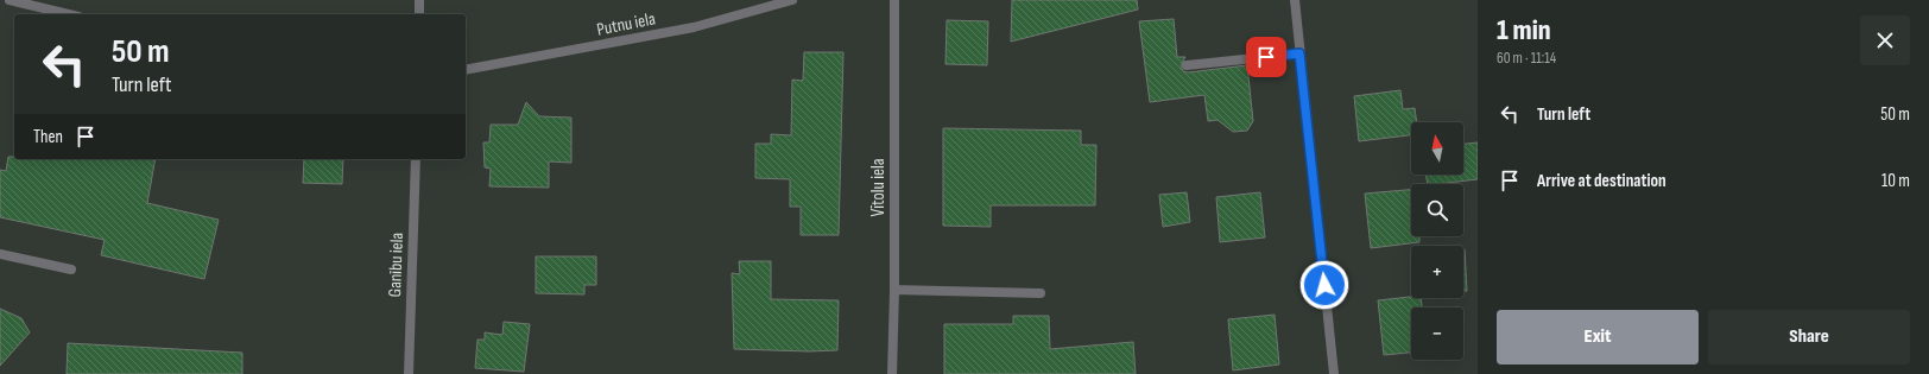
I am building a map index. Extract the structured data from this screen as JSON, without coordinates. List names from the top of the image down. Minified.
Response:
{"streets":{"street":["Putnu iela","Vītolu iela","Ganību iela"]},"north":"top","page":{"heading":["1 min","60 m · 11:14"],"turn":["50 m","Turn left"],"list":[{"name":"Turn left","value":"50 m"},{"name":"Arrive at destination","value":"10 m"}],"then":"Then","map_buttons":["+","−"],"buttons":["Exit","Share"]}}
